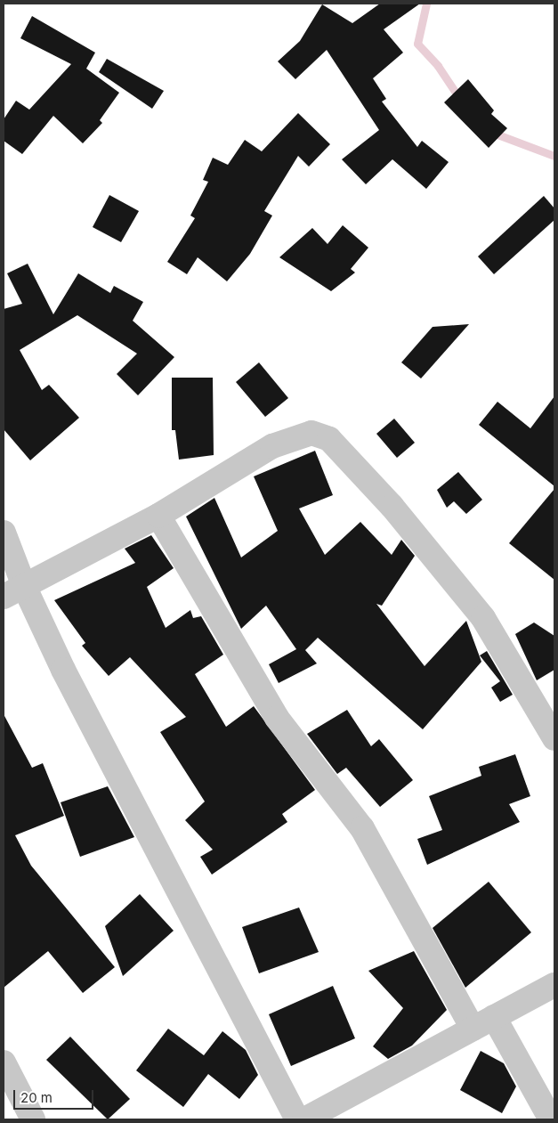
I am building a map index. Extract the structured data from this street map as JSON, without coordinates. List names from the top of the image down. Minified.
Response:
{"scale_bar":"20 m"}
